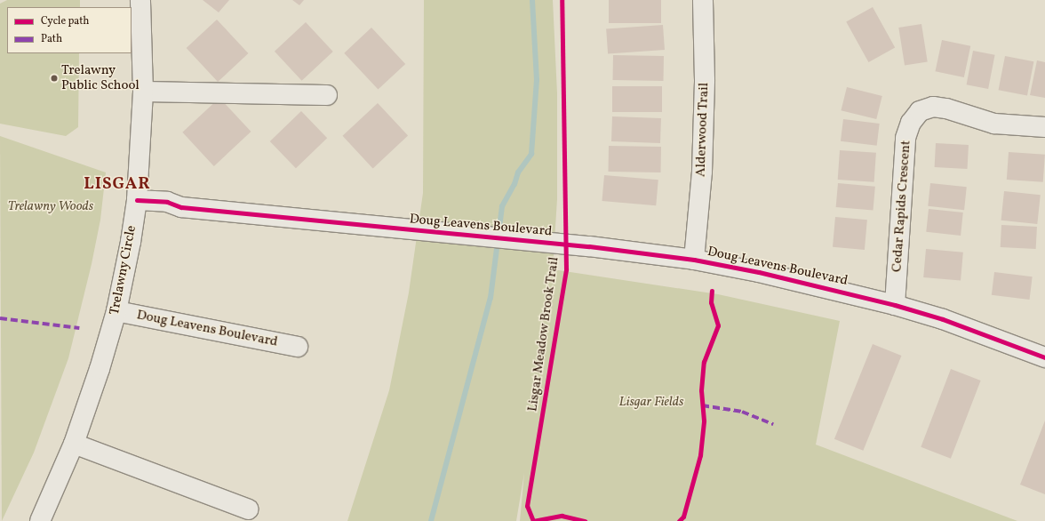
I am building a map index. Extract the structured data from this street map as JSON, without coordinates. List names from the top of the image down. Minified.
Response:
{"streets":{"street":["Alderwood Trail","Cedar Rapids Crescent","Doug Leavens Boulevard","Trelawny Circle"],"cycle path":["Lisgar Meadow Brook Trail"]},"crossings":[["Alderwood Trail","Doug Leavens Boulevard"],["Cedar Rapids Crescent","Doug Leavens Boulevard"],["Doug Leavens Boulevard","Trelawny Circle"]],"districts":["LISGAR"],"parks":["Trelawny Woods","Lisgar Fields"],"places":["Trelawny Public School"],"legend":["Cycle path","Path"]}
